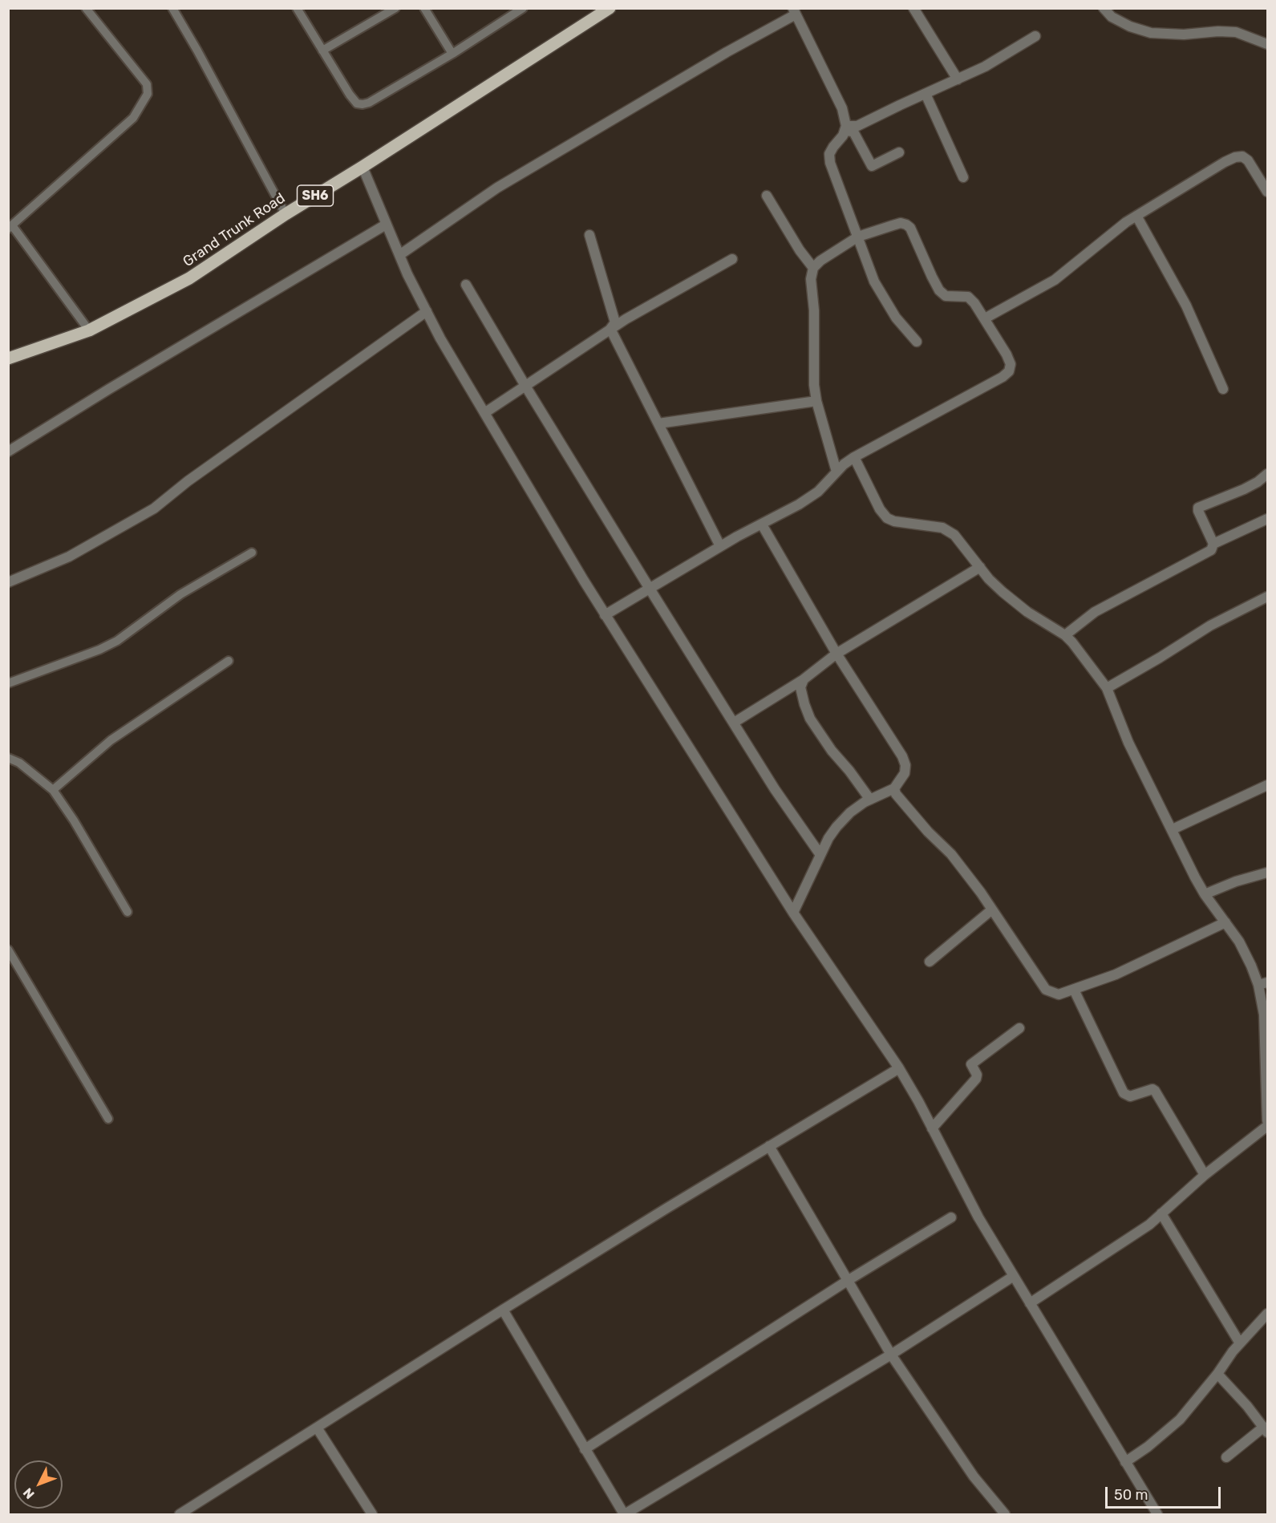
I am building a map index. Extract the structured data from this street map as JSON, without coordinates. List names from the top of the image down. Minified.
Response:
{"streets":{"main road":["SH6","Grand Trunk Road"]},"scale_bar":"50 m","north":"bottom left"}
